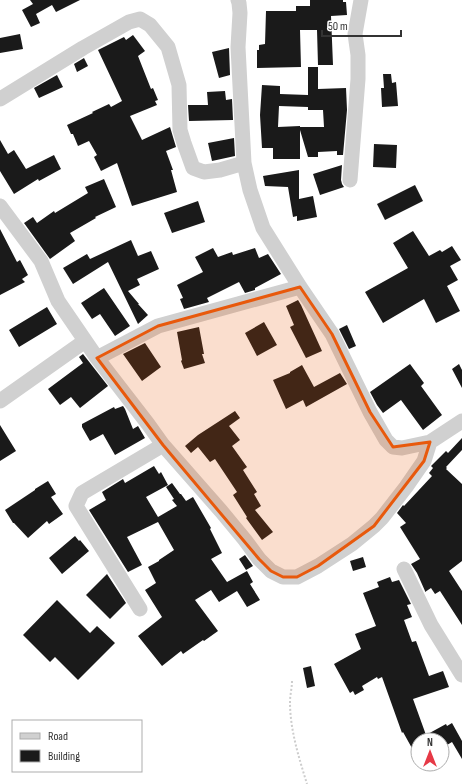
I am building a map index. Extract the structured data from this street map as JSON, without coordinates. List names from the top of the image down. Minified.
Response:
{"legend":["Road","Building"],"scale_bar":"50 m","north":"top"}
